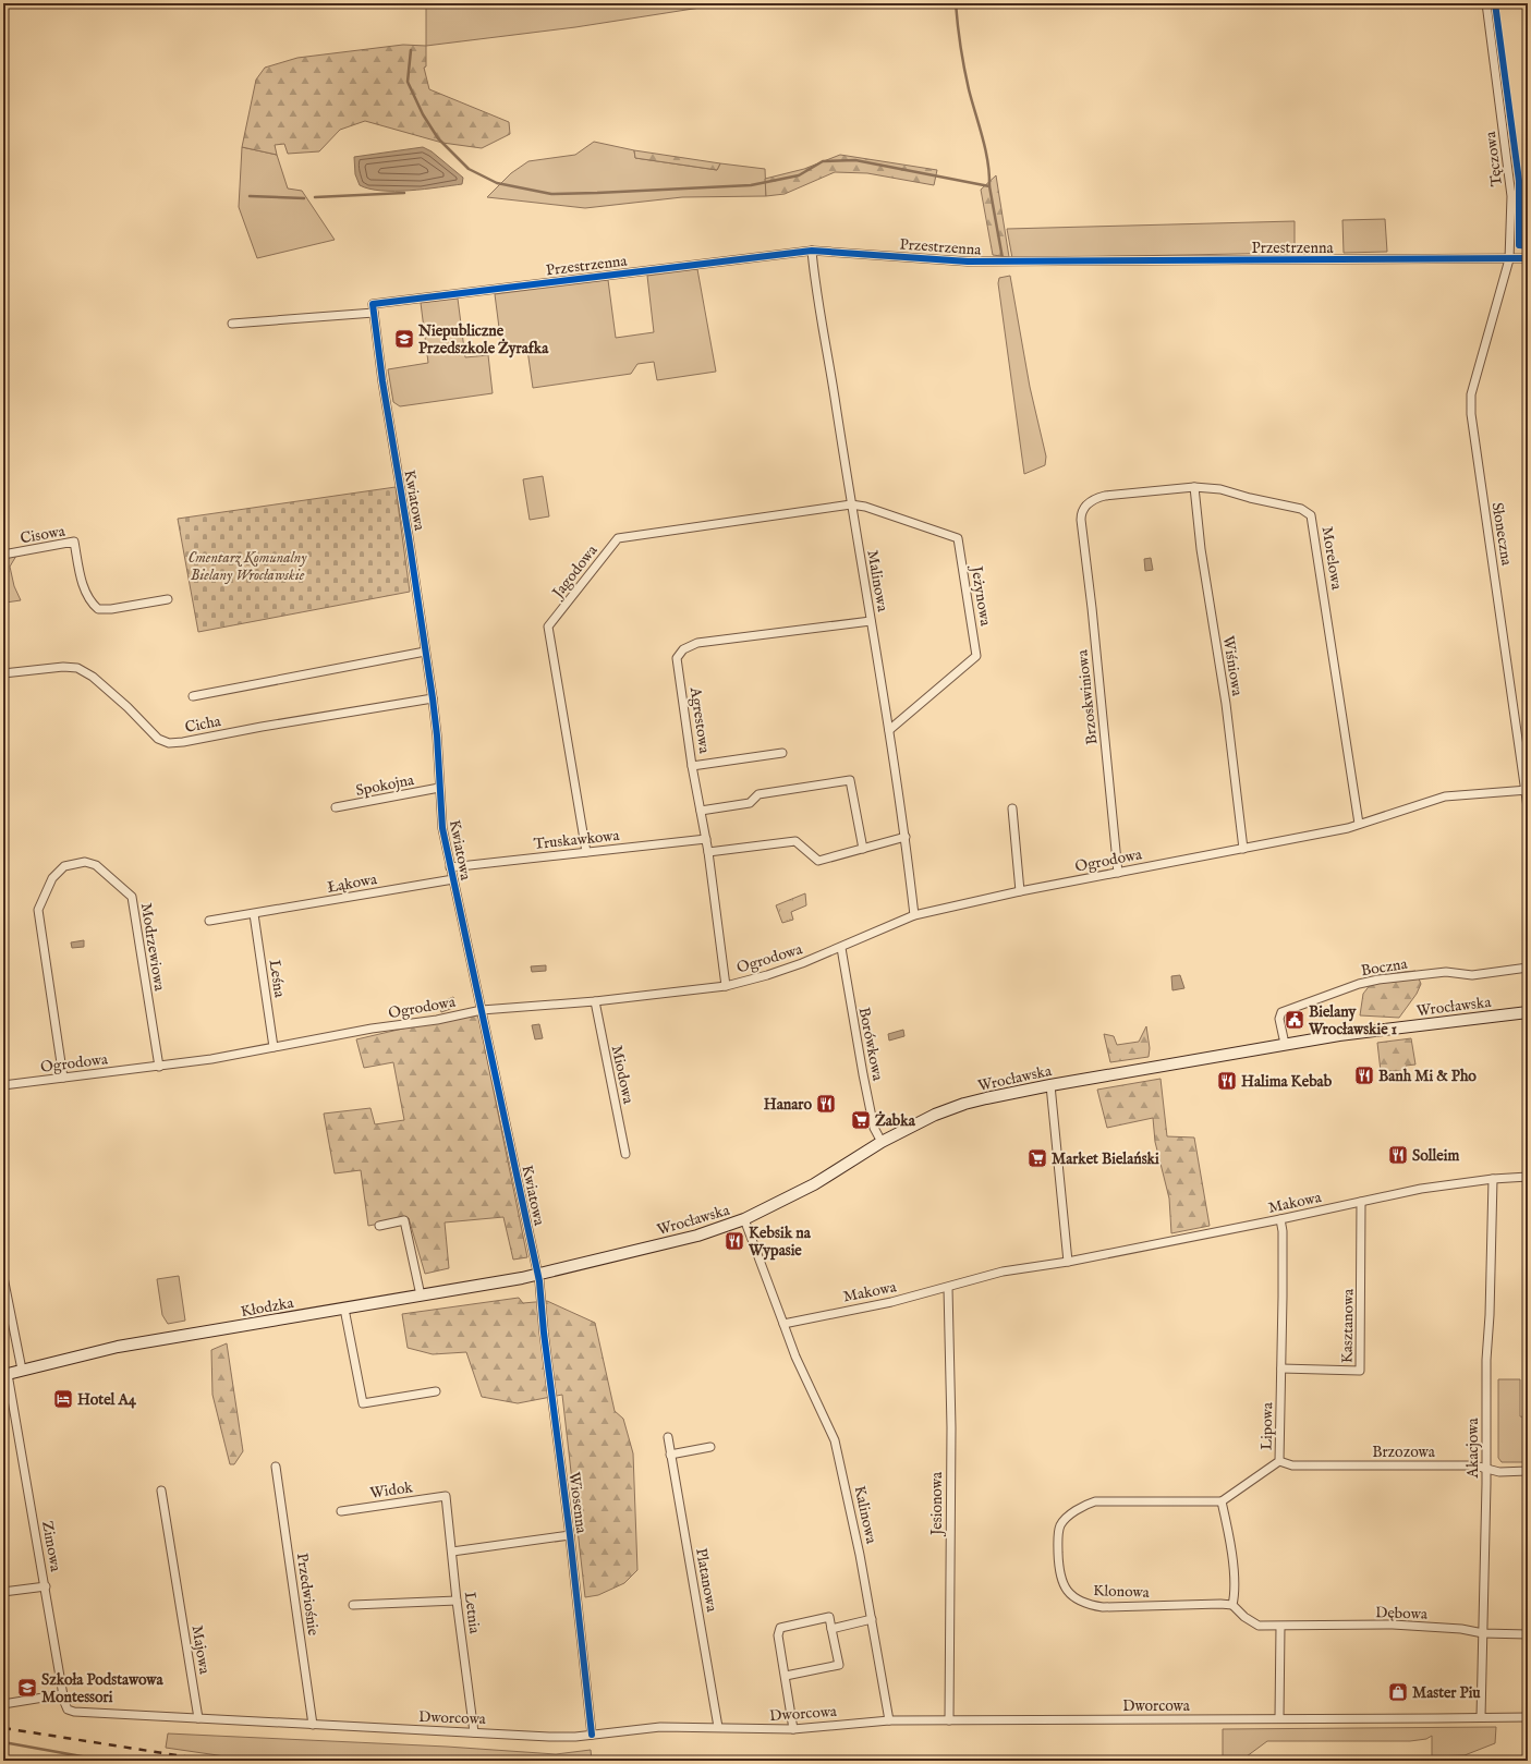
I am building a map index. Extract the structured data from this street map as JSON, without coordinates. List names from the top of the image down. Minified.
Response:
{"streets":{"main road":["Wrocławska","Kłodzka"],"street":["Tęczowa","Przestrzenna","Kwiatowa","Cisowa","Słoneczna","Morelowa","Jagodowa","Malinowa","Jeżynowa","Wiśniowa","Brzoskwiniowa","Agrestowa","Cicha","Spokojna","Truskawkowa","Ogrodowa","Łąkowa","Modrzewiowa","Boczna","Leśna","Borówkowa","Miodowa","Makowa","Kasztanowa","Lipowa","Akacjowa","Brzozowa","Widok","Wiosenna","Jesionowa","Kalinowa","Zimowa","Platanowa","Klonowa","Przedwiośnie","Letnia","Dębowa","Majowa","Dworcowa"]},"crossings":[["Tęczowa","Przestrzenna"],["Tęczowa","Słoneczna"],["Przestrzenna","Kwiatowa"],["Przestrzenna","Malinowa"],["Kwiatowa","Cicha"],["Kwiatowa","Spokojna"],["Kwiatowa","Truskawkowa"],["Kwiatowa","Ogrodowa"],["Kwiatowa","Łąkowa"],["Kwiatowa","Wrocławska"],["Kwiatowa","Kłodzka"],["Kwiatowa","Wiosenna"],["Słoneczna","Ogrodowa"],["Morelowa","Wiśniowa"],["Morelowa","Brzoskwiniowa"],["Morelowa","Ogrodowa"],["Jagodowa","Malinowa"],["Jagodowa","Jeżynowa"],["Jagodowa","Truskawkowa"],["Malinowa","Jeżynowa"],["Malinowa","Agrestowa"],["Malinowa","Ogrodowa"],["Wiśniowa","Ogrodowa"],["Brzoskwiniowa","Ogrodowa"],["Agrestowa","Truskawkowa"],["Agrestowa","Ogrodowa"],["Ogrodowa","Modrzewiowa"],["Ogrodowa","Leśna"],["Ogrodowa","Borówkowa"],["Ogrodowa","Miodowa"],["Łąkowa","Leśna"],["Boczna","Wrocławska"],["Wrocławska","Borówkowa"],["Wrocławska","Kłodzka"],["Wrocławska","Wiosenna"],["Makowa","Kasztanowa"],["Makowa","Lipowa"],["Makowa","Akacjowa"],["Makowa","Jesionowa"],["Makowa","Kalinowa"],["Kłodzka","Wiosenna"],["Kłodzka","Zimowa"],["Kasztanowa","Lipowa"],["Lipowa","Brzozowa"],["Lipowa","Klonowa"],["Akacjowa","Brzozowa"],["Akacjowa","Dębowa"],["Akacjowa","Dworcowa"],["Widok","Letnia"],["Wiosenna","Letnia"],["Wiosenna","Dworcowa"],["Jesionowa","Dworcowa"],["Kalinowa","Dworcowa"],["Zimowa","Dworcowa"],["Platanowa","Dworcowa"],["Przedwiośnie","Dworcowa"],["Letnia","Dworcowa"],["Majowa","Dworcowa"]],"parks":["Cmentarz Komunalny Bielany Wrocławskie"],"places":{"school or university":["Niepubliczne Przedszkole Żyrafka","Szkoła Podstawowa Montessori"],"public building":["Bielany Wrocławskie 1"],"restaurant":["Banh Mi & Pho","Halima Kebab","Hanaro","Solleim","Kebsik na Wypasie"],"supermarket":["Żabka","Market Bielański"],"hotel":["Hotel A4"],"shop":["Master Piu"]}}
